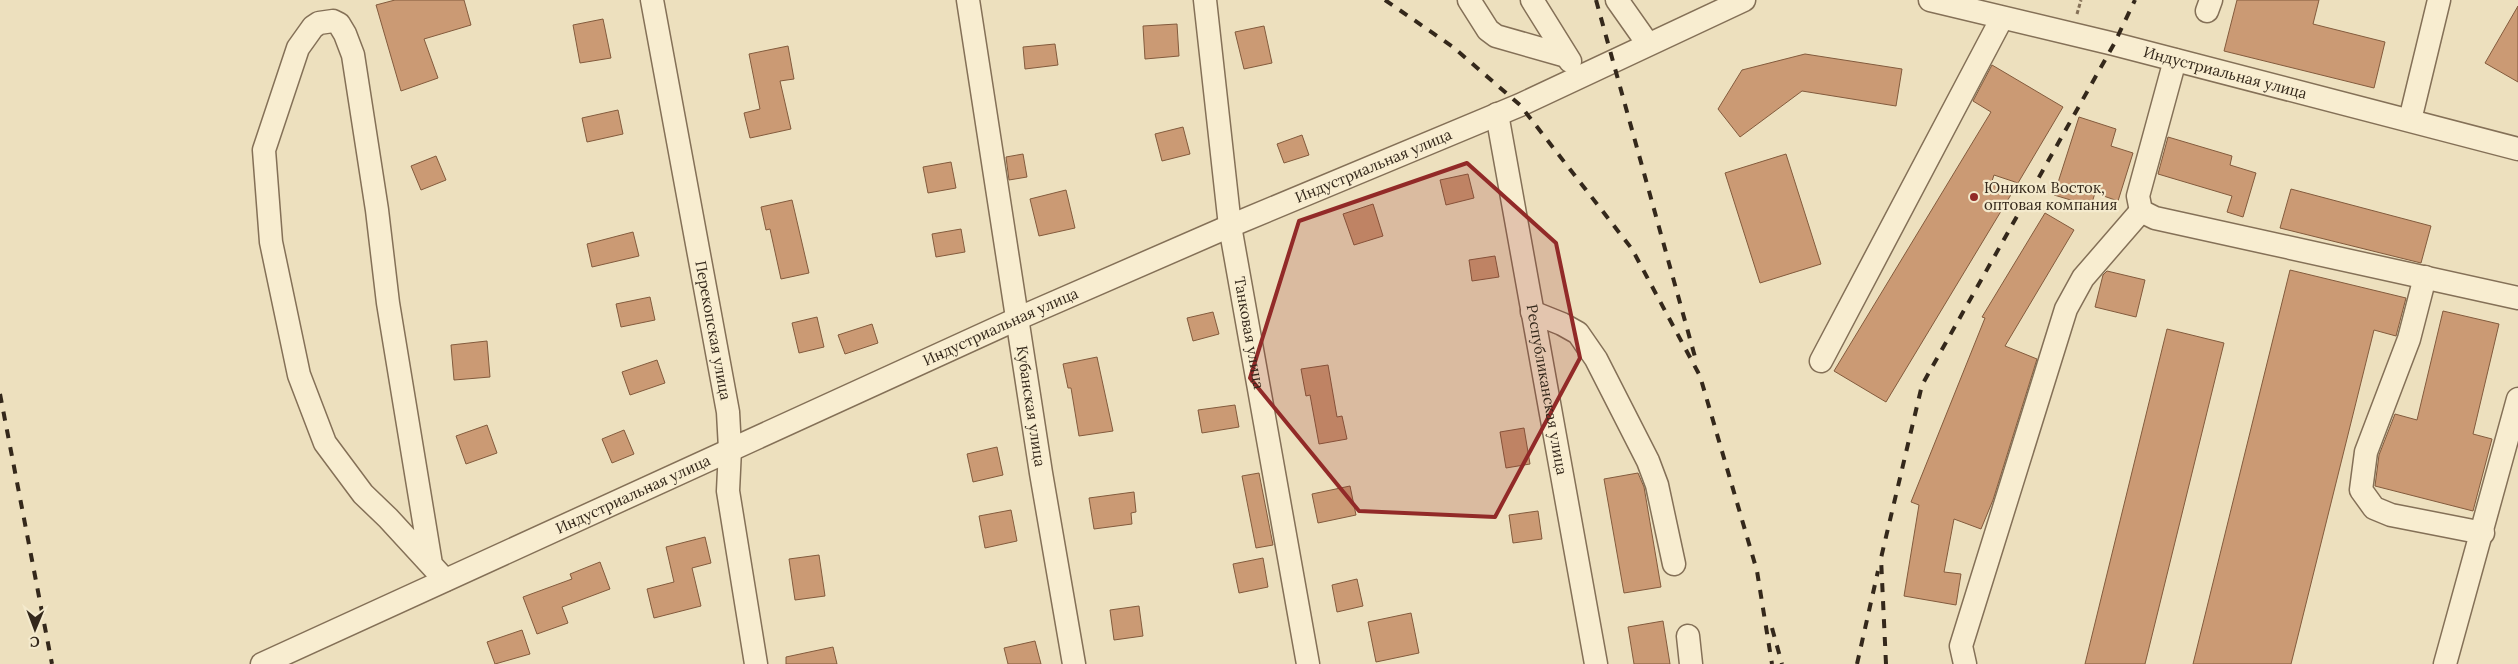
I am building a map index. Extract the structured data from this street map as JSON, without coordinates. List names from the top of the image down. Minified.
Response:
{"streets":{"street":["Индустриальная улица","Перекопская улица","Танковая улица","Республиканская улица","Кубанская улица"]},"crossings":[["Индустриальная улица","Перекопская улица"],["Индустриальная улица","Танковая улица"],["Индустриальная улица","Республиканская улица"],["Индустриальная улица","Кубанская улица"]],"places":["Юником Восток, оптовая компания"],"north":"bottom"}
